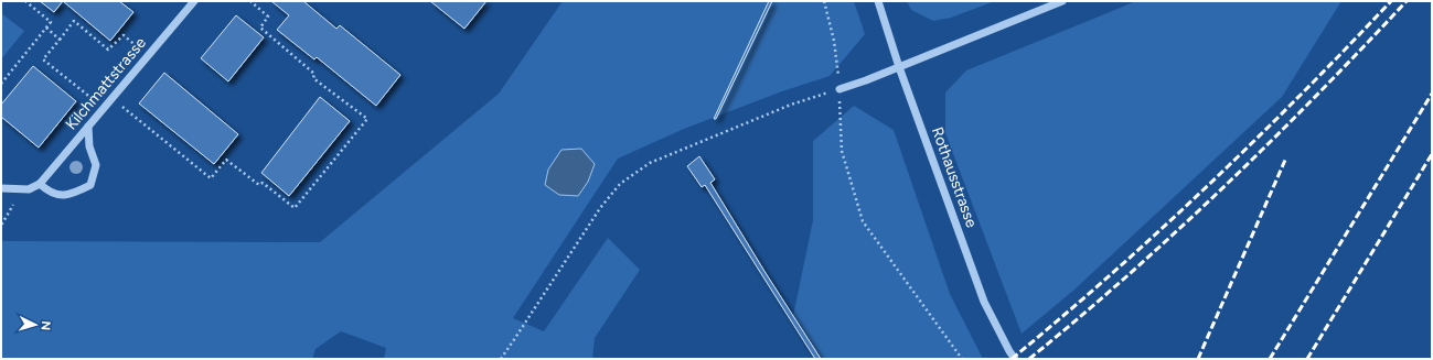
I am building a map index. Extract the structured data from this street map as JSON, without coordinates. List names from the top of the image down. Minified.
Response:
{"streets":{"street":["Kilchmattstrasse","Rothausstrasse"]},"north":"right"}
